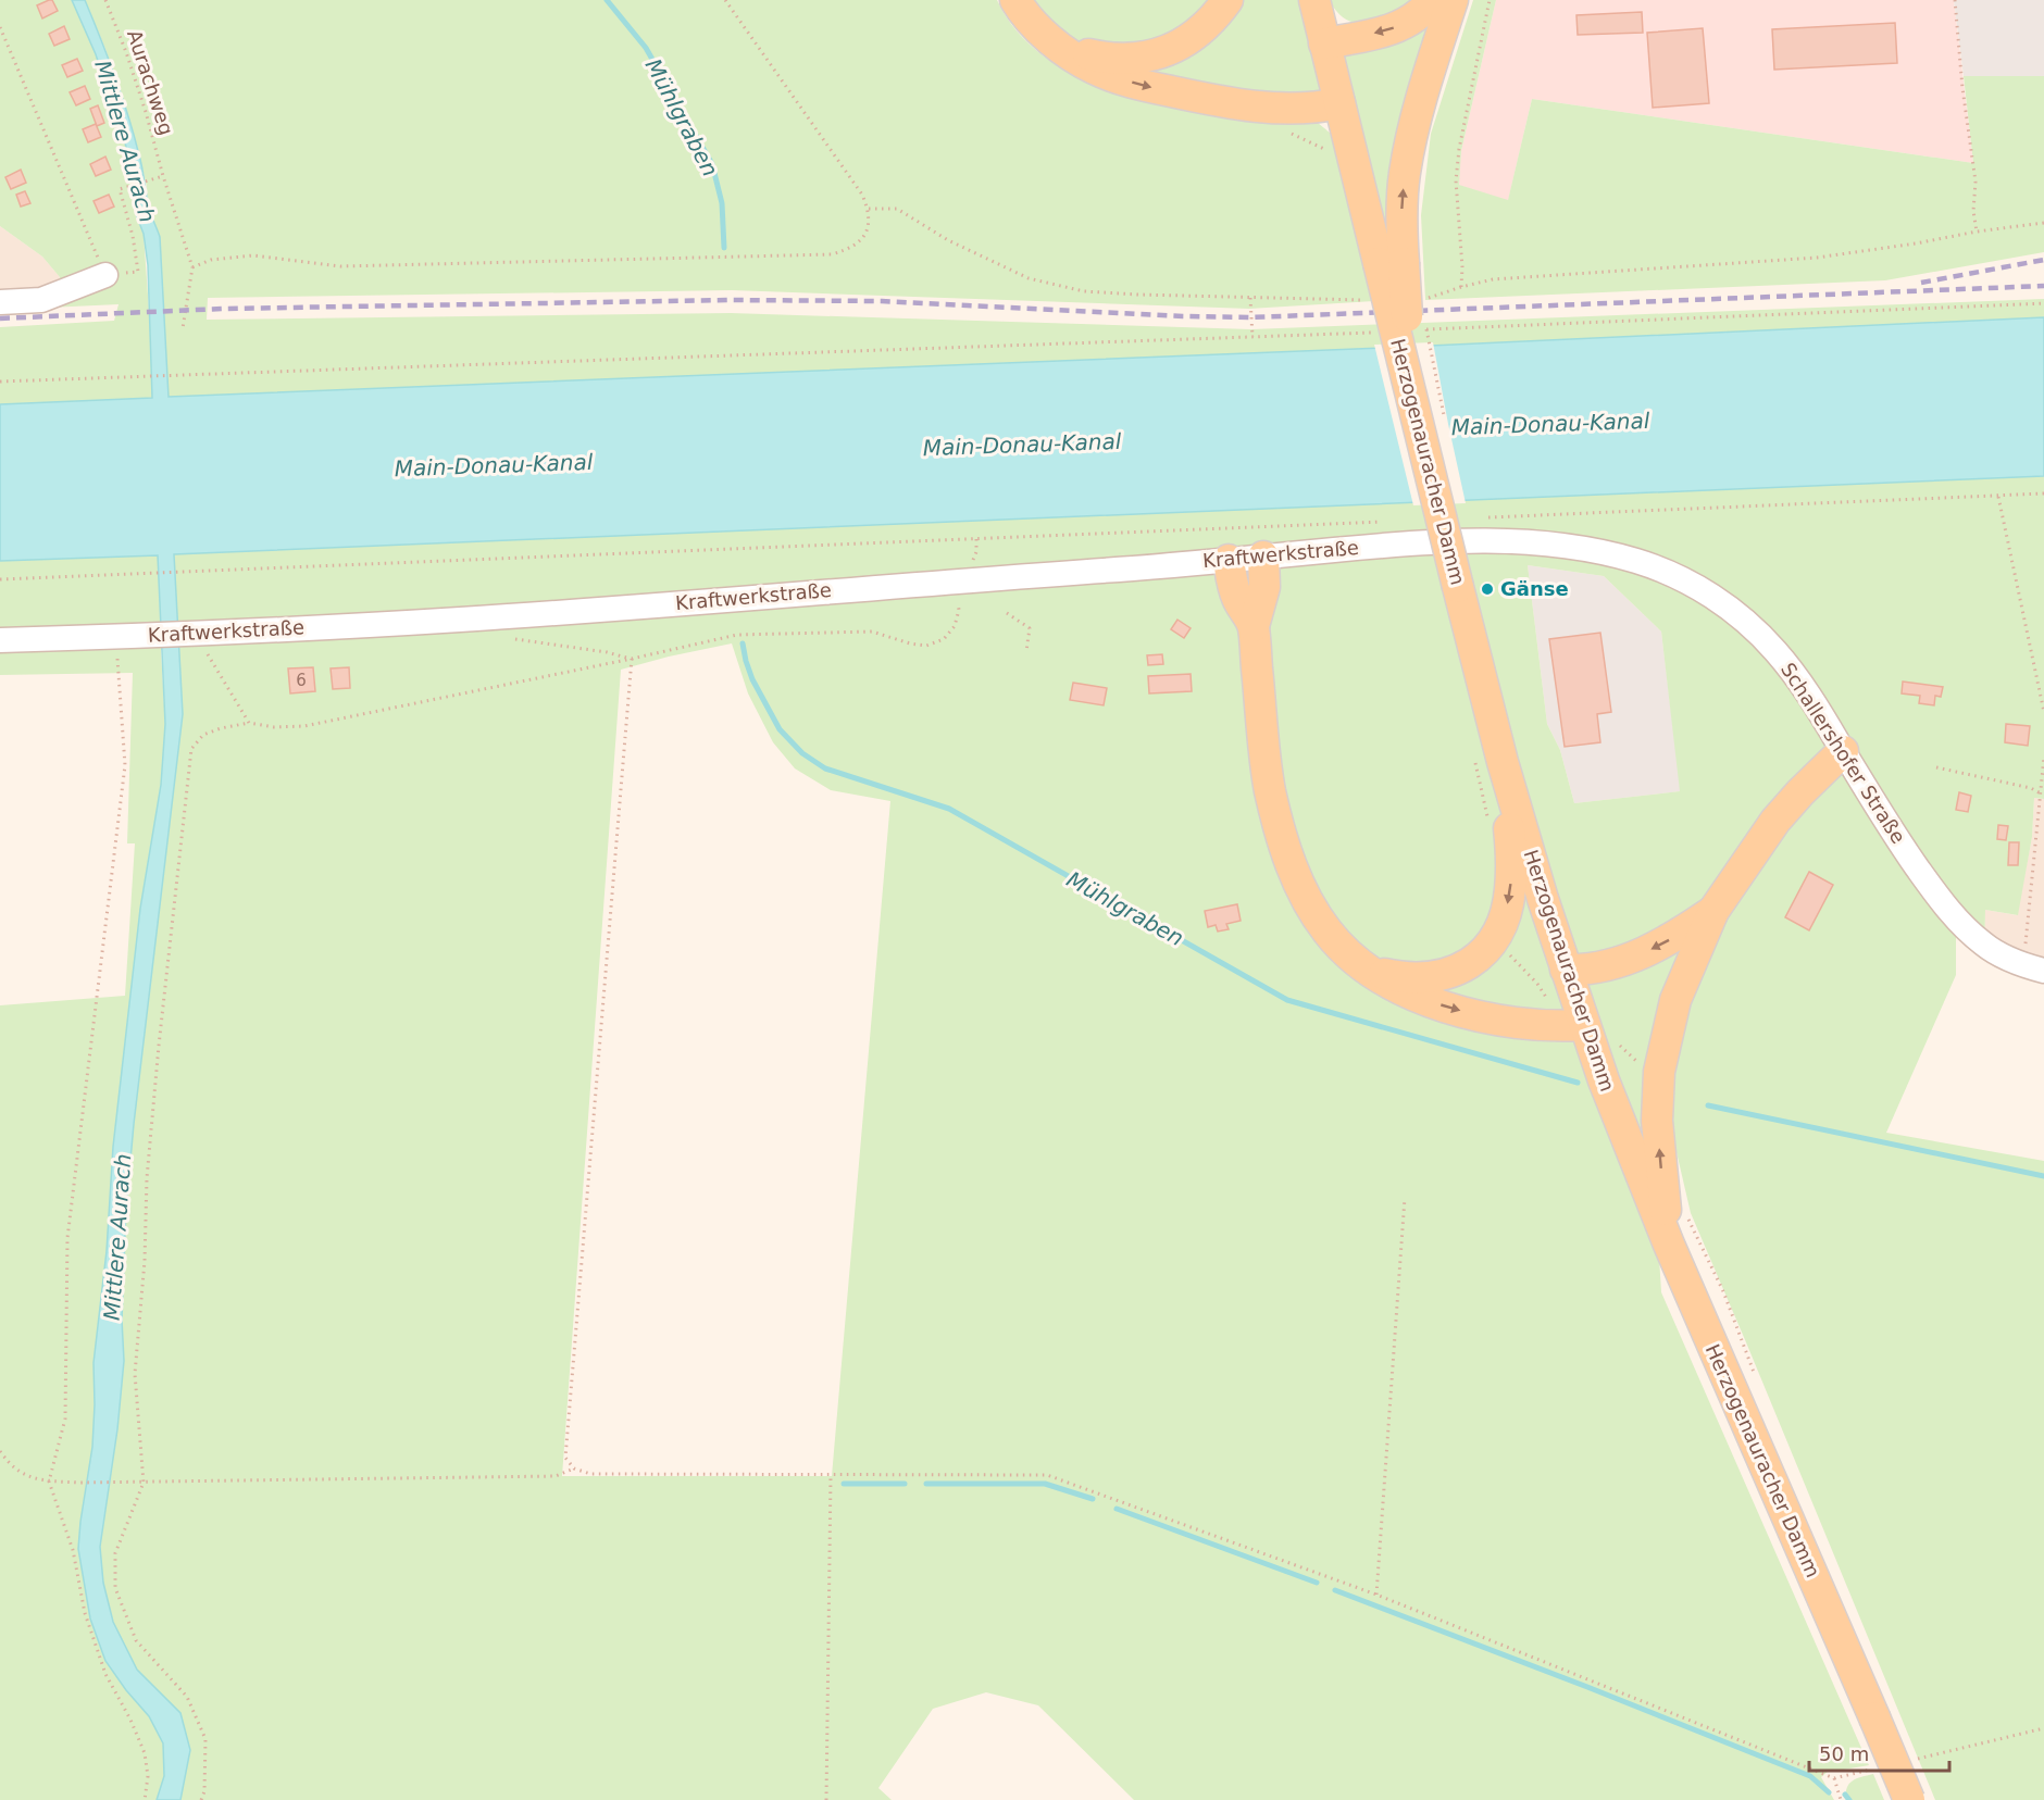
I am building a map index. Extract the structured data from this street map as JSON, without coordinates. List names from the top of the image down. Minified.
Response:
{"streets":{"main road":["Herzogenauracher Damm"],"street":["Kraftwerkstraße","Schallershofer Straße"],"path":["Aurachweg"]},"crossings":[["Kraftwerkstraße","Schallershofer Straße"]],"water":["Mühlgraben","Mittlere Aurach","Main-Donau-Kanal"],"places":["Gänse"],"house_numbers":["6"],"scale_bar":"50 m"}
